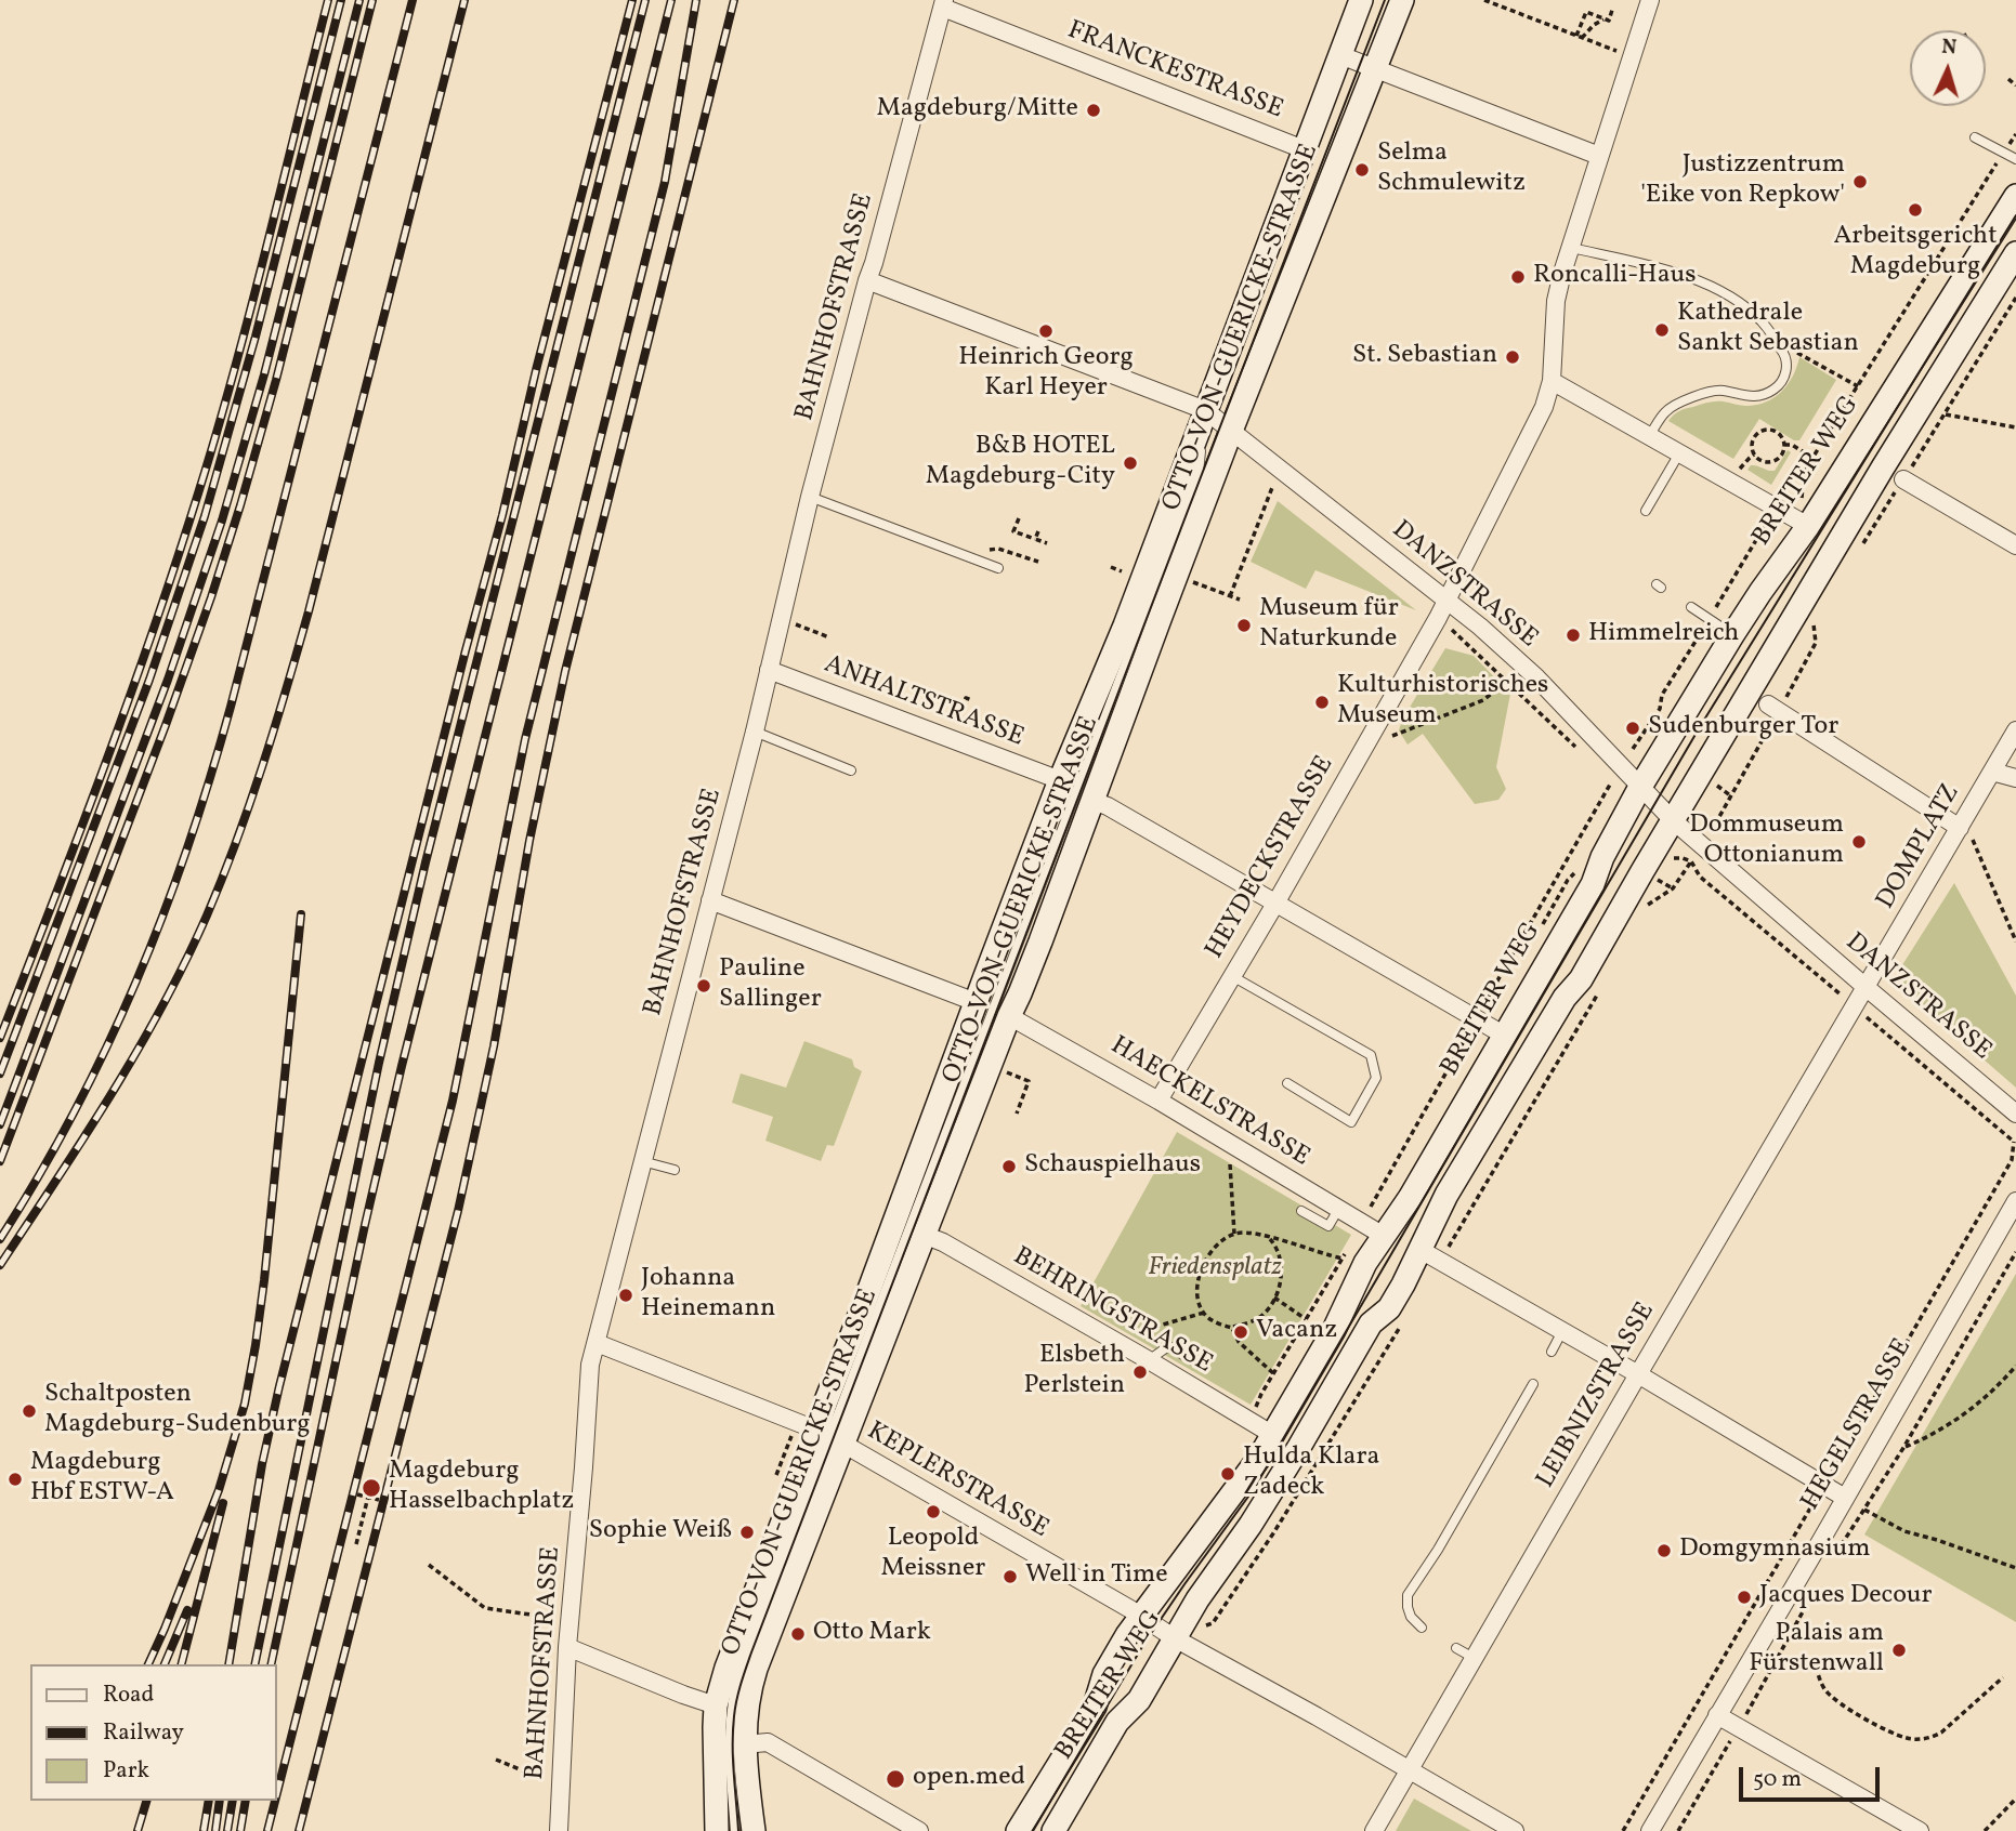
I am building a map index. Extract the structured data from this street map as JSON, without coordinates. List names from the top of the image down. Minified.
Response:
{"streets":{"street":["FRANCKESTRASSE","BAHNHOFSTRASSE","OTTO-VON-GUERICKE-STRASSE","BREITER WEG","DANZSTRASSE","ANHALTSTRASSE","DOMPLATZ","HEYDECKSTRASSE","HAECKELSTRASSE","BEHRINGSTRASSE","LEIBNIZSTRASSE","HEGELSTRASSE","KEPLERSTRASSE"]},"crossings":[["FRANCKESTRASSE","BAHNHOFSTRASSE"],["FRANCKESTRASSE","OTTO-VON-GUERICKE-STRASSE"],["BAHNHOFSTRASSE","DANZSTRASSE"],["BAHNHOFSTRASSE","ANHALTSTRASSE"],["BAHNHOFSTRASSE","KEPLERSTRASSE"],["OTTO-VON-GUERICKE-STRASSE","DANZSTRASSE"],["OTTO-VON-GUERICKE-STRASSE","ANHALTSTRASSE"],["OTTO-VON-GUERICKE-STRASSE","HAECKELSTRASSE"],["OTTO-VON-GUERICKE-STRASSE","BEHRINGSTRASSE"],["OTTO-VON-GUERICKE-STRASSE","KEPLERSTRASSE"],["BREITER WEG","DANZSTRASSE"],["BREITER WEG","HAECKELSTRASSE"],["BREITER WEG","BEHRINGSTRASSE"],["BREITER WEG","KEPLERSTRASSE"],["DANZSTRASSE","DOMPLATZ"],["DANZSTRASSE","HEYDECKSTRASSE"],["DANZSTRASSE","LEIBNIZSTRASSE"],["DANZSTRASSE","HEGELSTRASSE"],["DOMPLATZ","LEIBNIZSTRASSE"],["HEYDECKSTRASSE","HAECKELSTRASSE"],["LEIBNIZSTRASSE","KEPLERSTRASSE"]],"parks":["Friedensplatz"],"places":["Magdeburg/Mitte","Selma Schmulewitz","Justizzentrum 'Eike von Repkow'","Arbeitsgericht Magdeburg","Roncalli-Haus","Kathedrale Sankt Sebastian","Heinrich Georg Karl Heyer","St. Sebastian","B&B HOTEL Magdeburg-City","Museum für Naturkunde","Himmelreich","Kulturhistorisches Museum","Sudenburger Tor","Dommuseum Ottonianum","Pauline Sallinger","Schauspielhaus","Johanna Heinemann","Vacanz","Elsbeth Perlstein","Schaltposten Magdeburg-Sudenburg","Hulda Klara Zadeck","Magdeburg Hbf ESTW-A","Magdeburg Hasselbachplatz","Leopold Meissner","Sophie Weiß","Domgymnasium","Well in Time","Jacques Decour","Otto Mark","Palais am Fürstenwall","open.med"],"legend":["Road","Railway","Park"],"scale_bar":"50 m","north":"top"}
